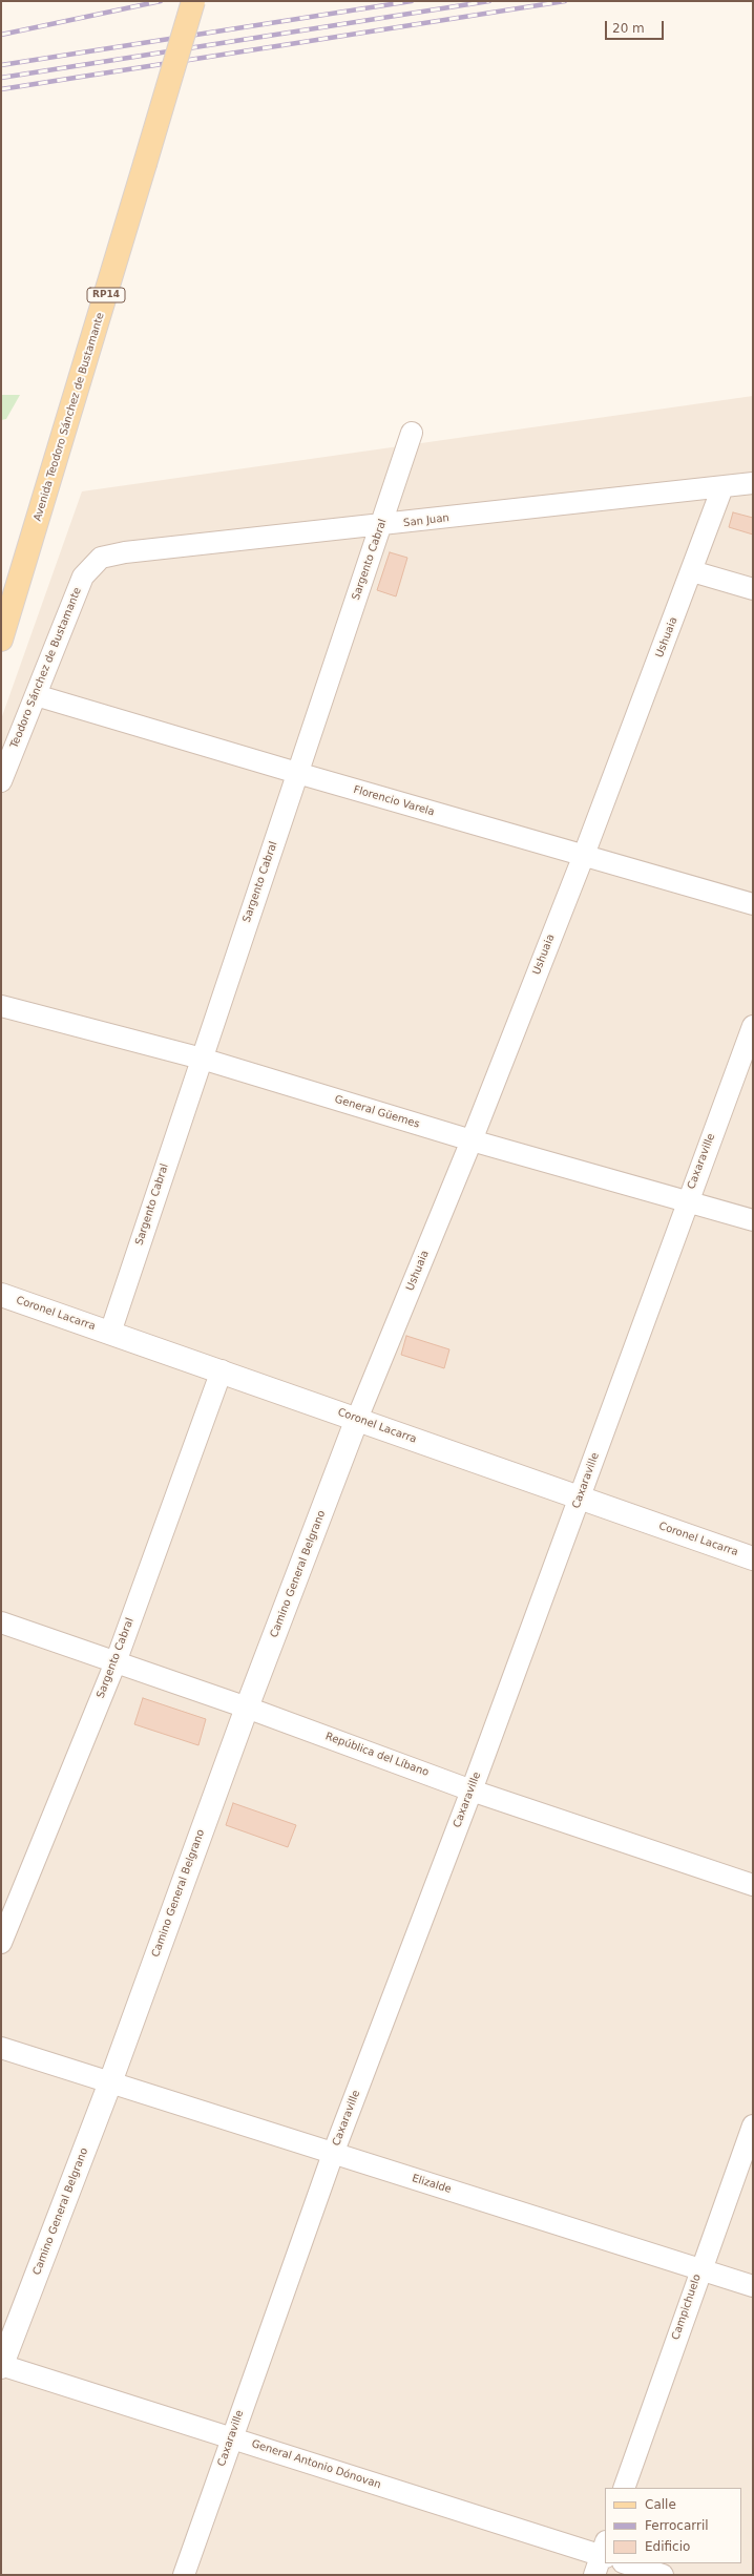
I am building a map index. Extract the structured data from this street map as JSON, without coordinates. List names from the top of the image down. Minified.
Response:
{"streets":{"main road":["RP14","Avenida Teodoro Sánchez de Bustamante"],"street":["San Juan","Sargento Cabral","Ushuaia","Teodoro Sánchez de Bustamante","Florencio Varela","General Güemes","Caxaraville","Coronel Lacarra","Camino General Belgrano","República del Líbano","Elizalde","Campichuelo","General Antonio Dónovan"]},"crossings":[["San Juan","Sargento Cabral"],["San Juan","Ushuaia"],["San Juan","Teodoro Sánchez de Bustamante"],["Sargento Cabral","Florencio Varela"],["Sargento Cabral","General Güemes"],["Sargento Cabral","Coronel Lacarra"],["Sargento Cabral","República del Líbano"],["Ushuaia","Florencio Varela"],["Ushuaia","General Güemes"],["Ushuaia","Coronel Lacarra"],["Ushuaia","Camino General Belgrano"],["Teodoro Sánchez de Bustamante","Florencio Varela"],["General Güemes","Caxaraville"],["Caxaraville","Coronel Lacarra"],["Caxaraville","República del Líbano"],["Caxaraville","Elizalde"],["Caxaraville","General Antonio Dónovan"],["Coronel Lacarra","Camino General Belgrano"],["Camino General Belgrano","República del Líbano"],["Camino General Belgrano","Elizalde"],["Camino General Belgrano","General Antonio Dónovan"],["Elizalde","Campichuelo"]],"legend":["Calle","Ferrocarril","Edificio"],"scale_bar":"20 m"}
